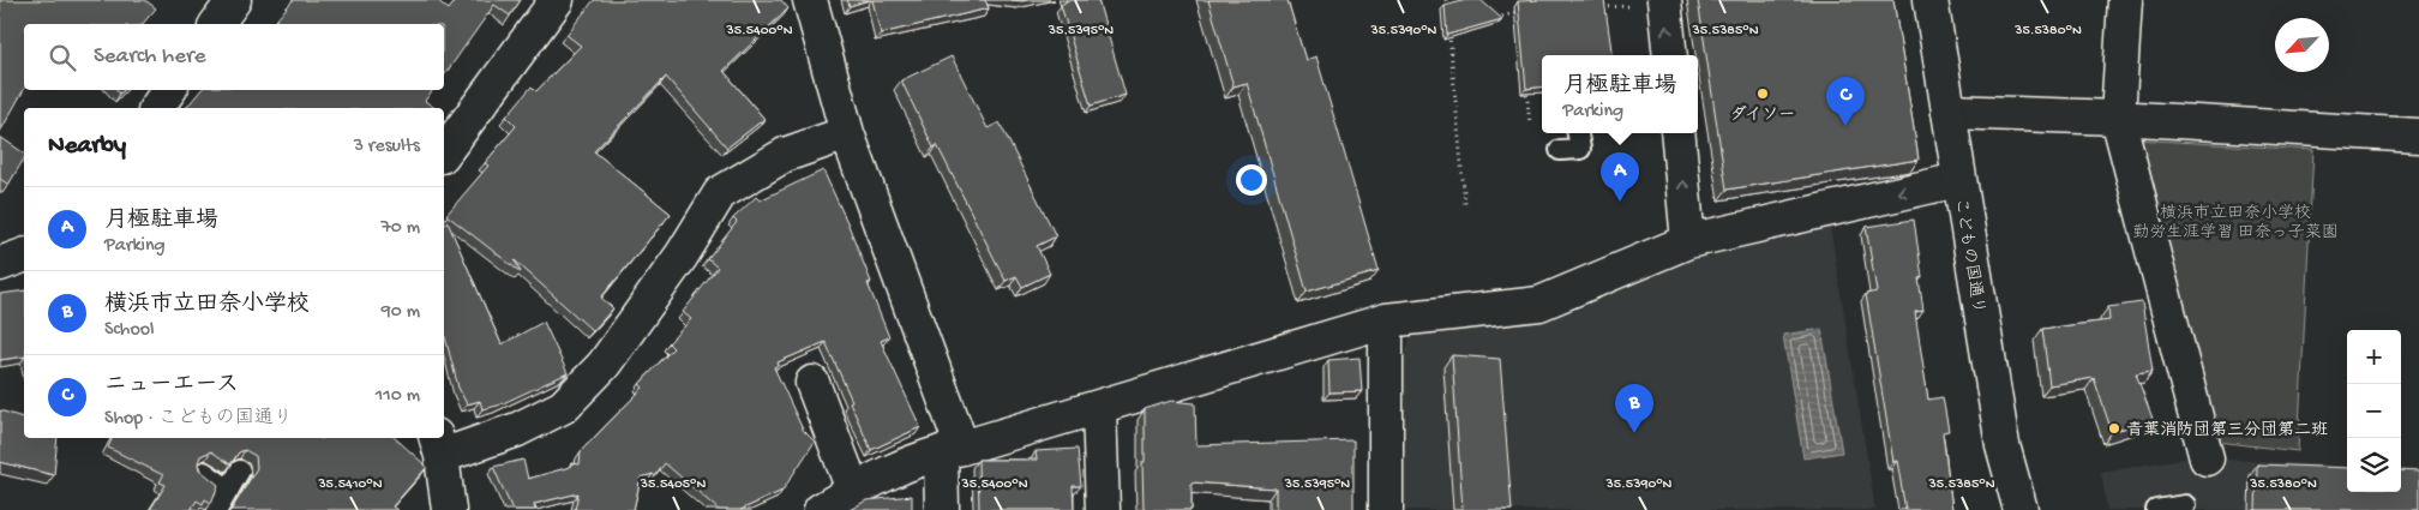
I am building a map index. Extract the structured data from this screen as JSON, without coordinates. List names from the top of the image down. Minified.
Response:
{"streets":{"street":["こどもの国通り"]},"parks":["横浜市立田奈小学校 勤労生涯学習 田奈っ子菜園"],"places":["ダイソー","青葉消防団第三分団第二班"],"north":"bottom left","page":{"search":"Search here","popup":["月極駐車場","Parking"],"pins":["C","A","B"],"heading":["Nearby","3 results"],"list":[{"mark":"A","name":"月極駐車場","note":"Parking","value":"70 m"},{"mark":"B","name":"横浜市立田奈小学校","note":"School","value":"90 m"},{"mark":"C","name":"ニューエース","note":"Shop · こどもの国通り","value":"110 m"}],"map_buttons":["+","−"]},"coordinates":["35.5400°N","35.5395°N","35.5390°N","35.5385°N","35.5380°N","35.5410°N","35.5405°N"]}
